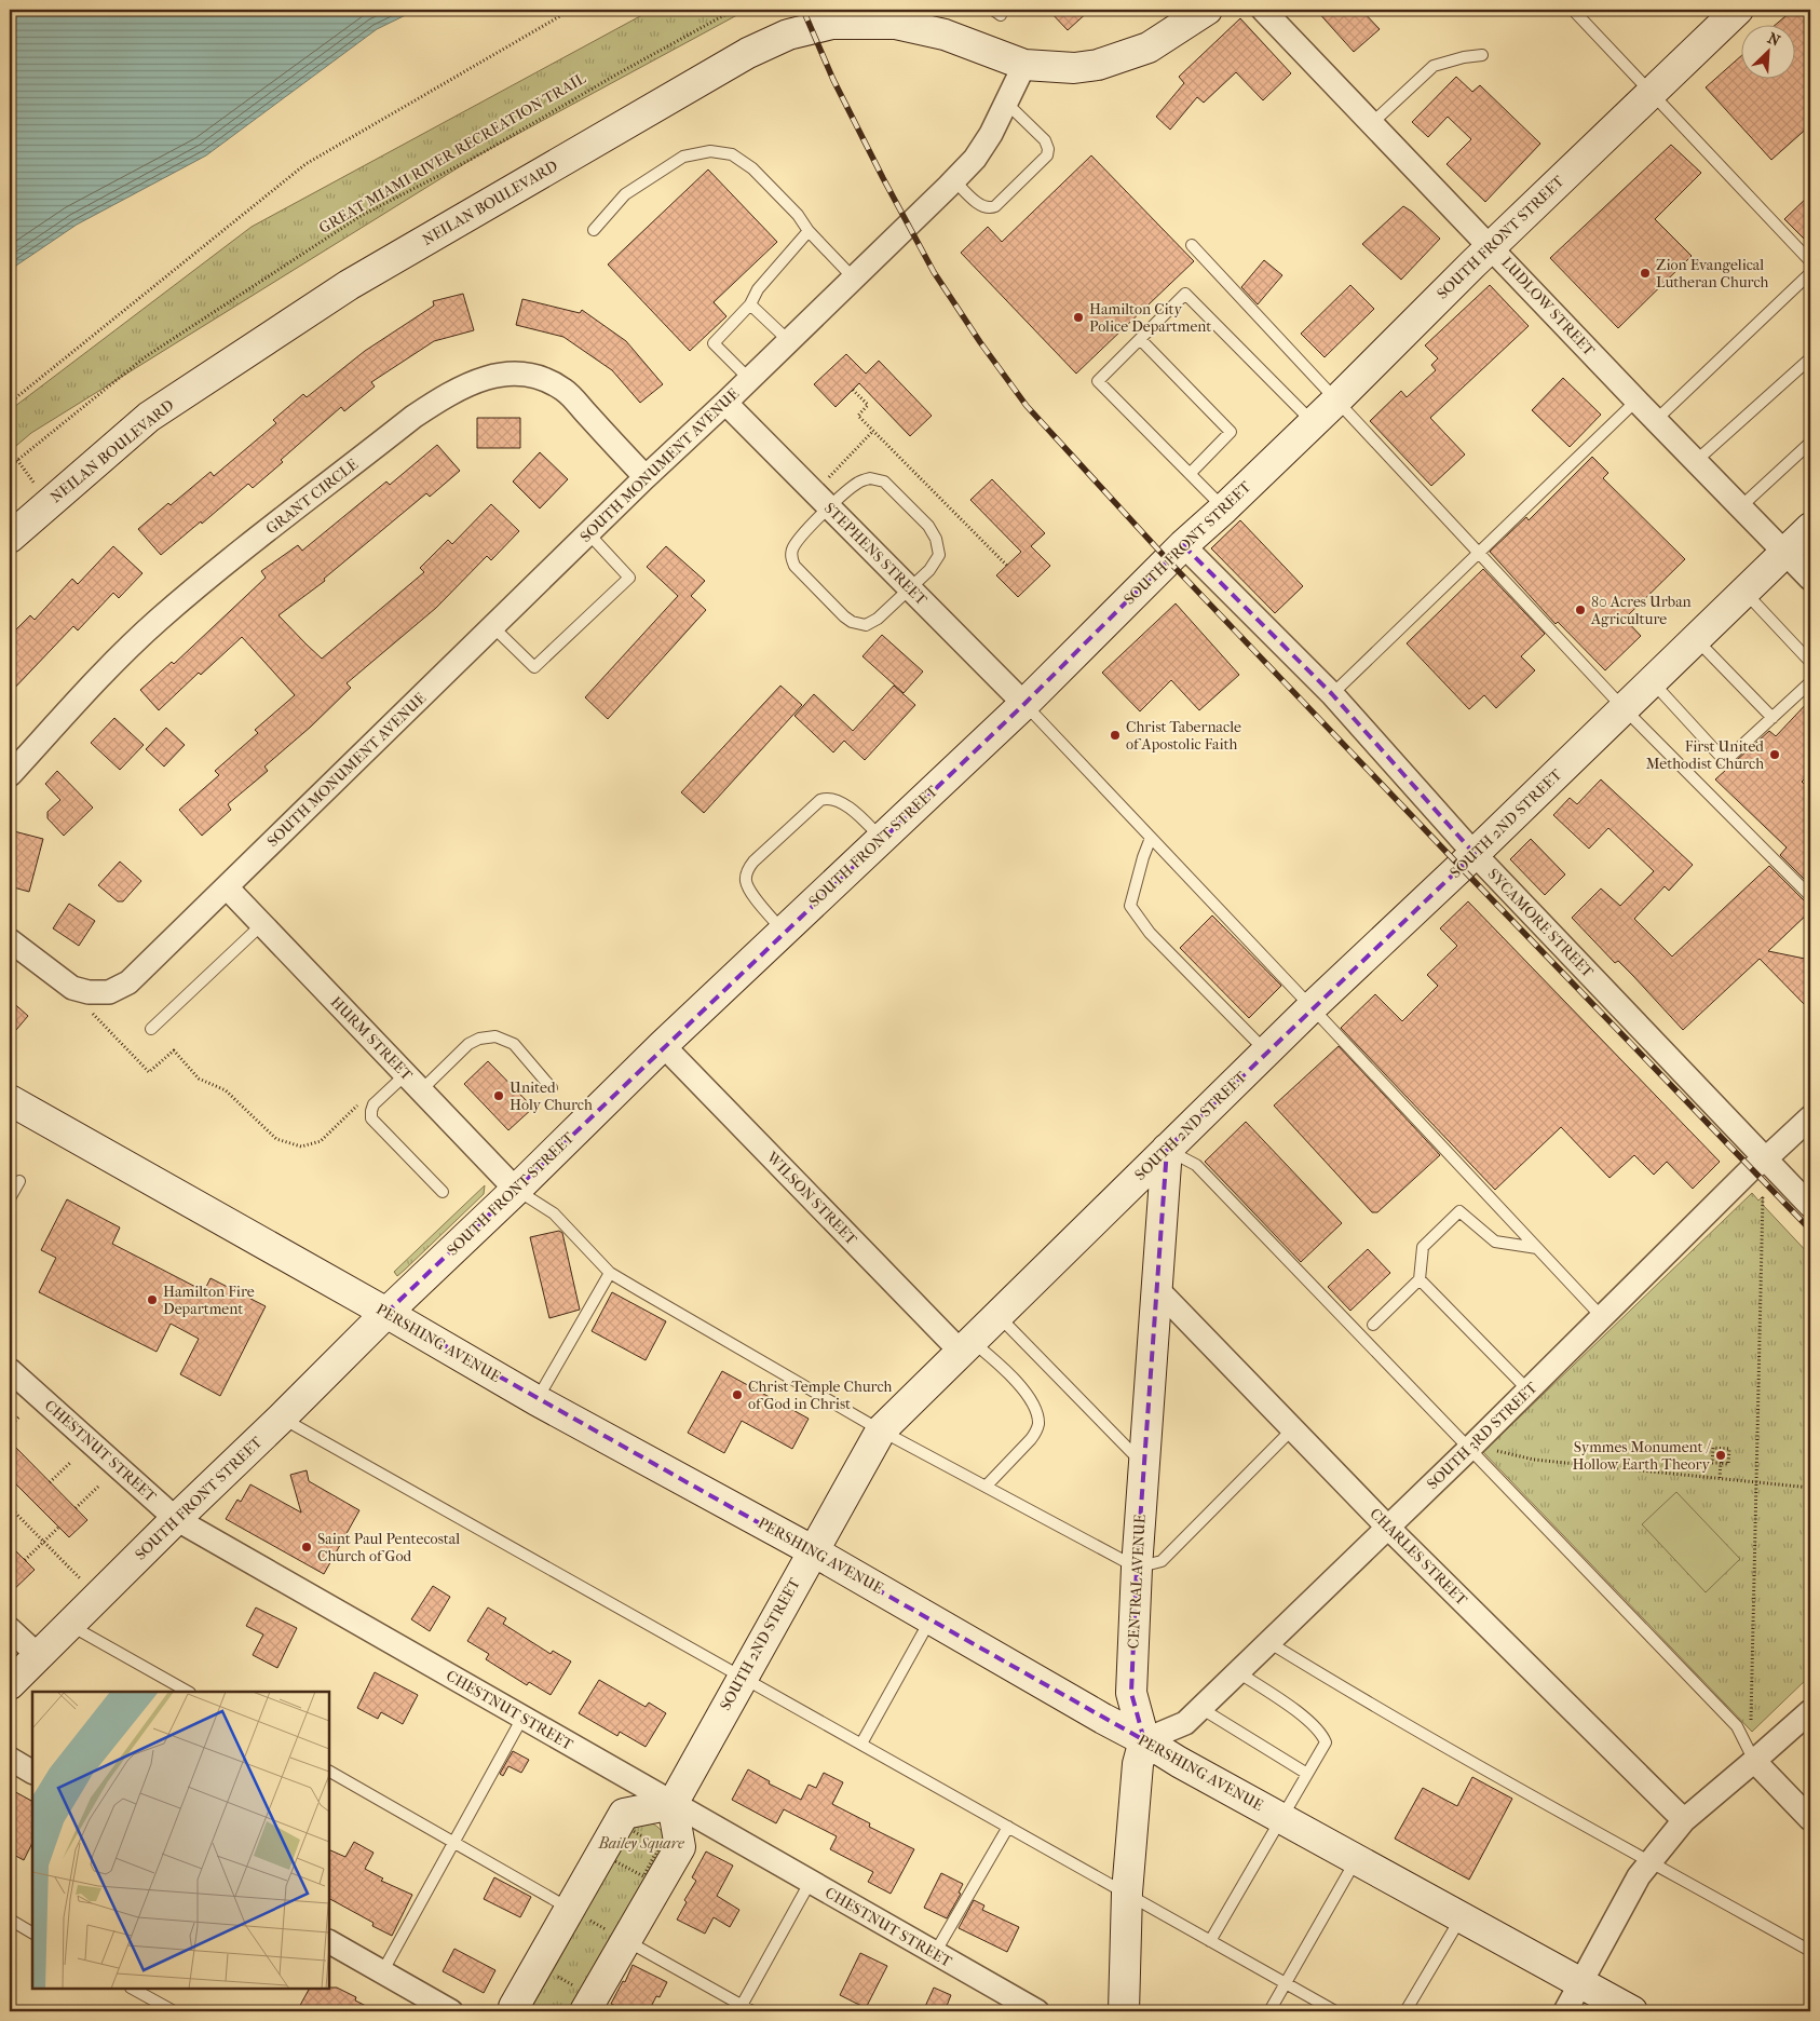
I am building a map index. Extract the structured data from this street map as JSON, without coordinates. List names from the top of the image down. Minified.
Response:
{"streets":{"street":["NEILAN BOULEVARD","SOUTH FRONT STREET","LUDLOW STREET","SOUTH MONUMENT AVENUE","GRANT CIRCLE","STEPHENS STREET","SOUTH 2ND STREET","SYCAMORE STREET","HURM STREET","WILSON STREET","PERSHING AVENUE","SOUTH 3RD STREET","CHESTNUT STREET","CHARLES STREET","CENTRAL AVENUE"],"path":["GREAT MIAMI RIVER RECREATION TRAIL"]},"crossings":[["NEILAN BOULEVARD","SOUTH MONUMENT AVENUE"],["SOUTH FRONT STREET","LUDLOW STREET"],["SOUTH FRONT STREET","STEPHENS STREET"],["SOUTH FRONT STREET","SYCAMORE STREET"],["SOUTH FRONT STREET","HURM STREET"],["SOUTH FRONT STREET","WILSON STREET"],["SOUTH FRONT STREET","PERSHING AVENUE"],["SOUTH FRONT STREET","CHESTNUT STREET"],["LUDLOW STREET","SOUTH 2ND STREET"],["SOUTH MONUMENT AVENUE","GRANT CIRCLE"],["SOUTH MONUMENT AVENUE","STEPHENS STREET"],["SOUTH MONUMENT AVENUE","HURM STREET"],["SOUTH 2ND STREET","SYCAMORE STREET"],["SOUTH 2ND STREET","WILSON STREET"],["SOUTH 2ND STREET","PERSHING AVENUE"],["SOUTH 2ND STREET","CHESTNUT STREET"],["SOUTH 2ND STREET","CENTRAL AVENUE"],["SYCAMORE STREET","SOUTH 3RD STREET"],["PERSHING AVENUE","SOUTH 3RD STREET"],["PERSHING AVENUE","CENTRAL AVENUE"],["SOUTH 3RD STREET","CHARLES STREET"],["SOUTH 3RD STREET","CENTRAL AVENUE"],["CHARLES STREET","CENTRAL AVENUE"]],"parks":["Bailey Square"],"places":["Zion Evangelical Lutheran Church","Hamilton City Police Department","80 Acres Urban Agriculture","Christ Tabernacle of Apostolic Faith","First United Methodist Church","United Holy Church","Hamilton Fire Department","Christ Temple Church of God in Christ","Symmes Monument / Hollow Earth Theory","Saint Paul Pentecostal Church of God"],"north":"top right"}
